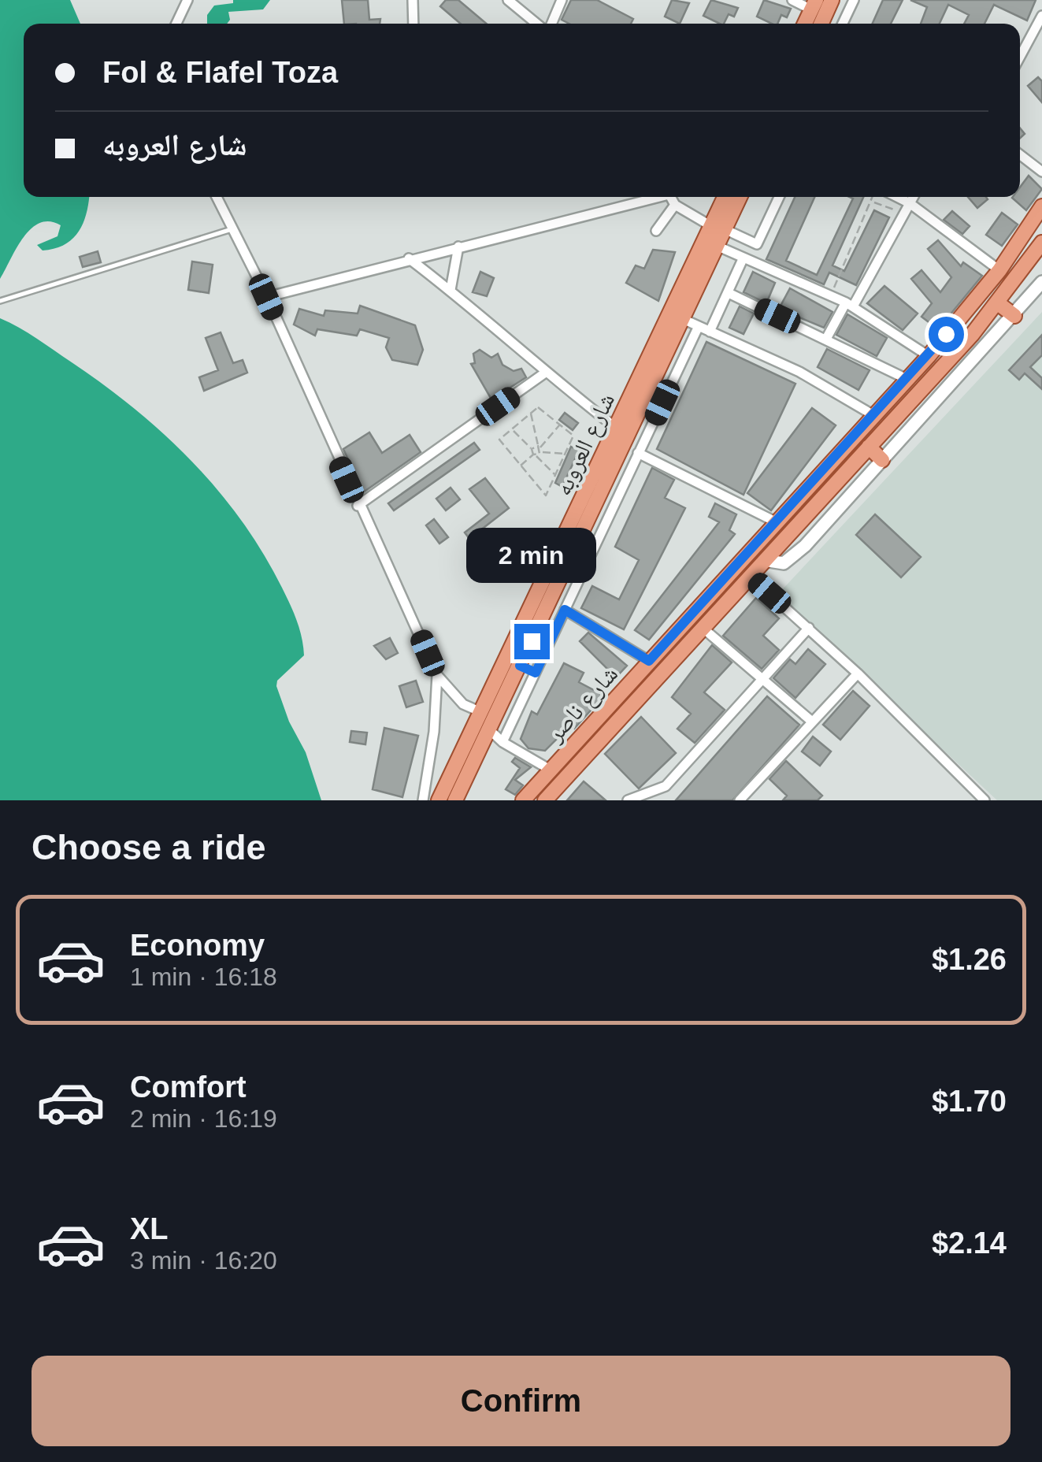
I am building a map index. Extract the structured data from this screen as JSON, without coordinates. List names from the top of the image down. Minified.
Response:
{"streets":{"main road":["شارع العروبه","شارع ناصر"]},"page":{"banner":["Fol & Flafel Toza","شارع العروبه"],"bubble":"2 min","heading":"Choose a ride","list":[{"name":"Economy","note":"1 min · 16:18","value":"$1.26"},{"name":"Comfort","note":"2 min · 16:19","value":"$1.70"},{"name":"XL","note":"3 min · 16:20","value":"$2.14"}],"buttons":"Confirm"}}
